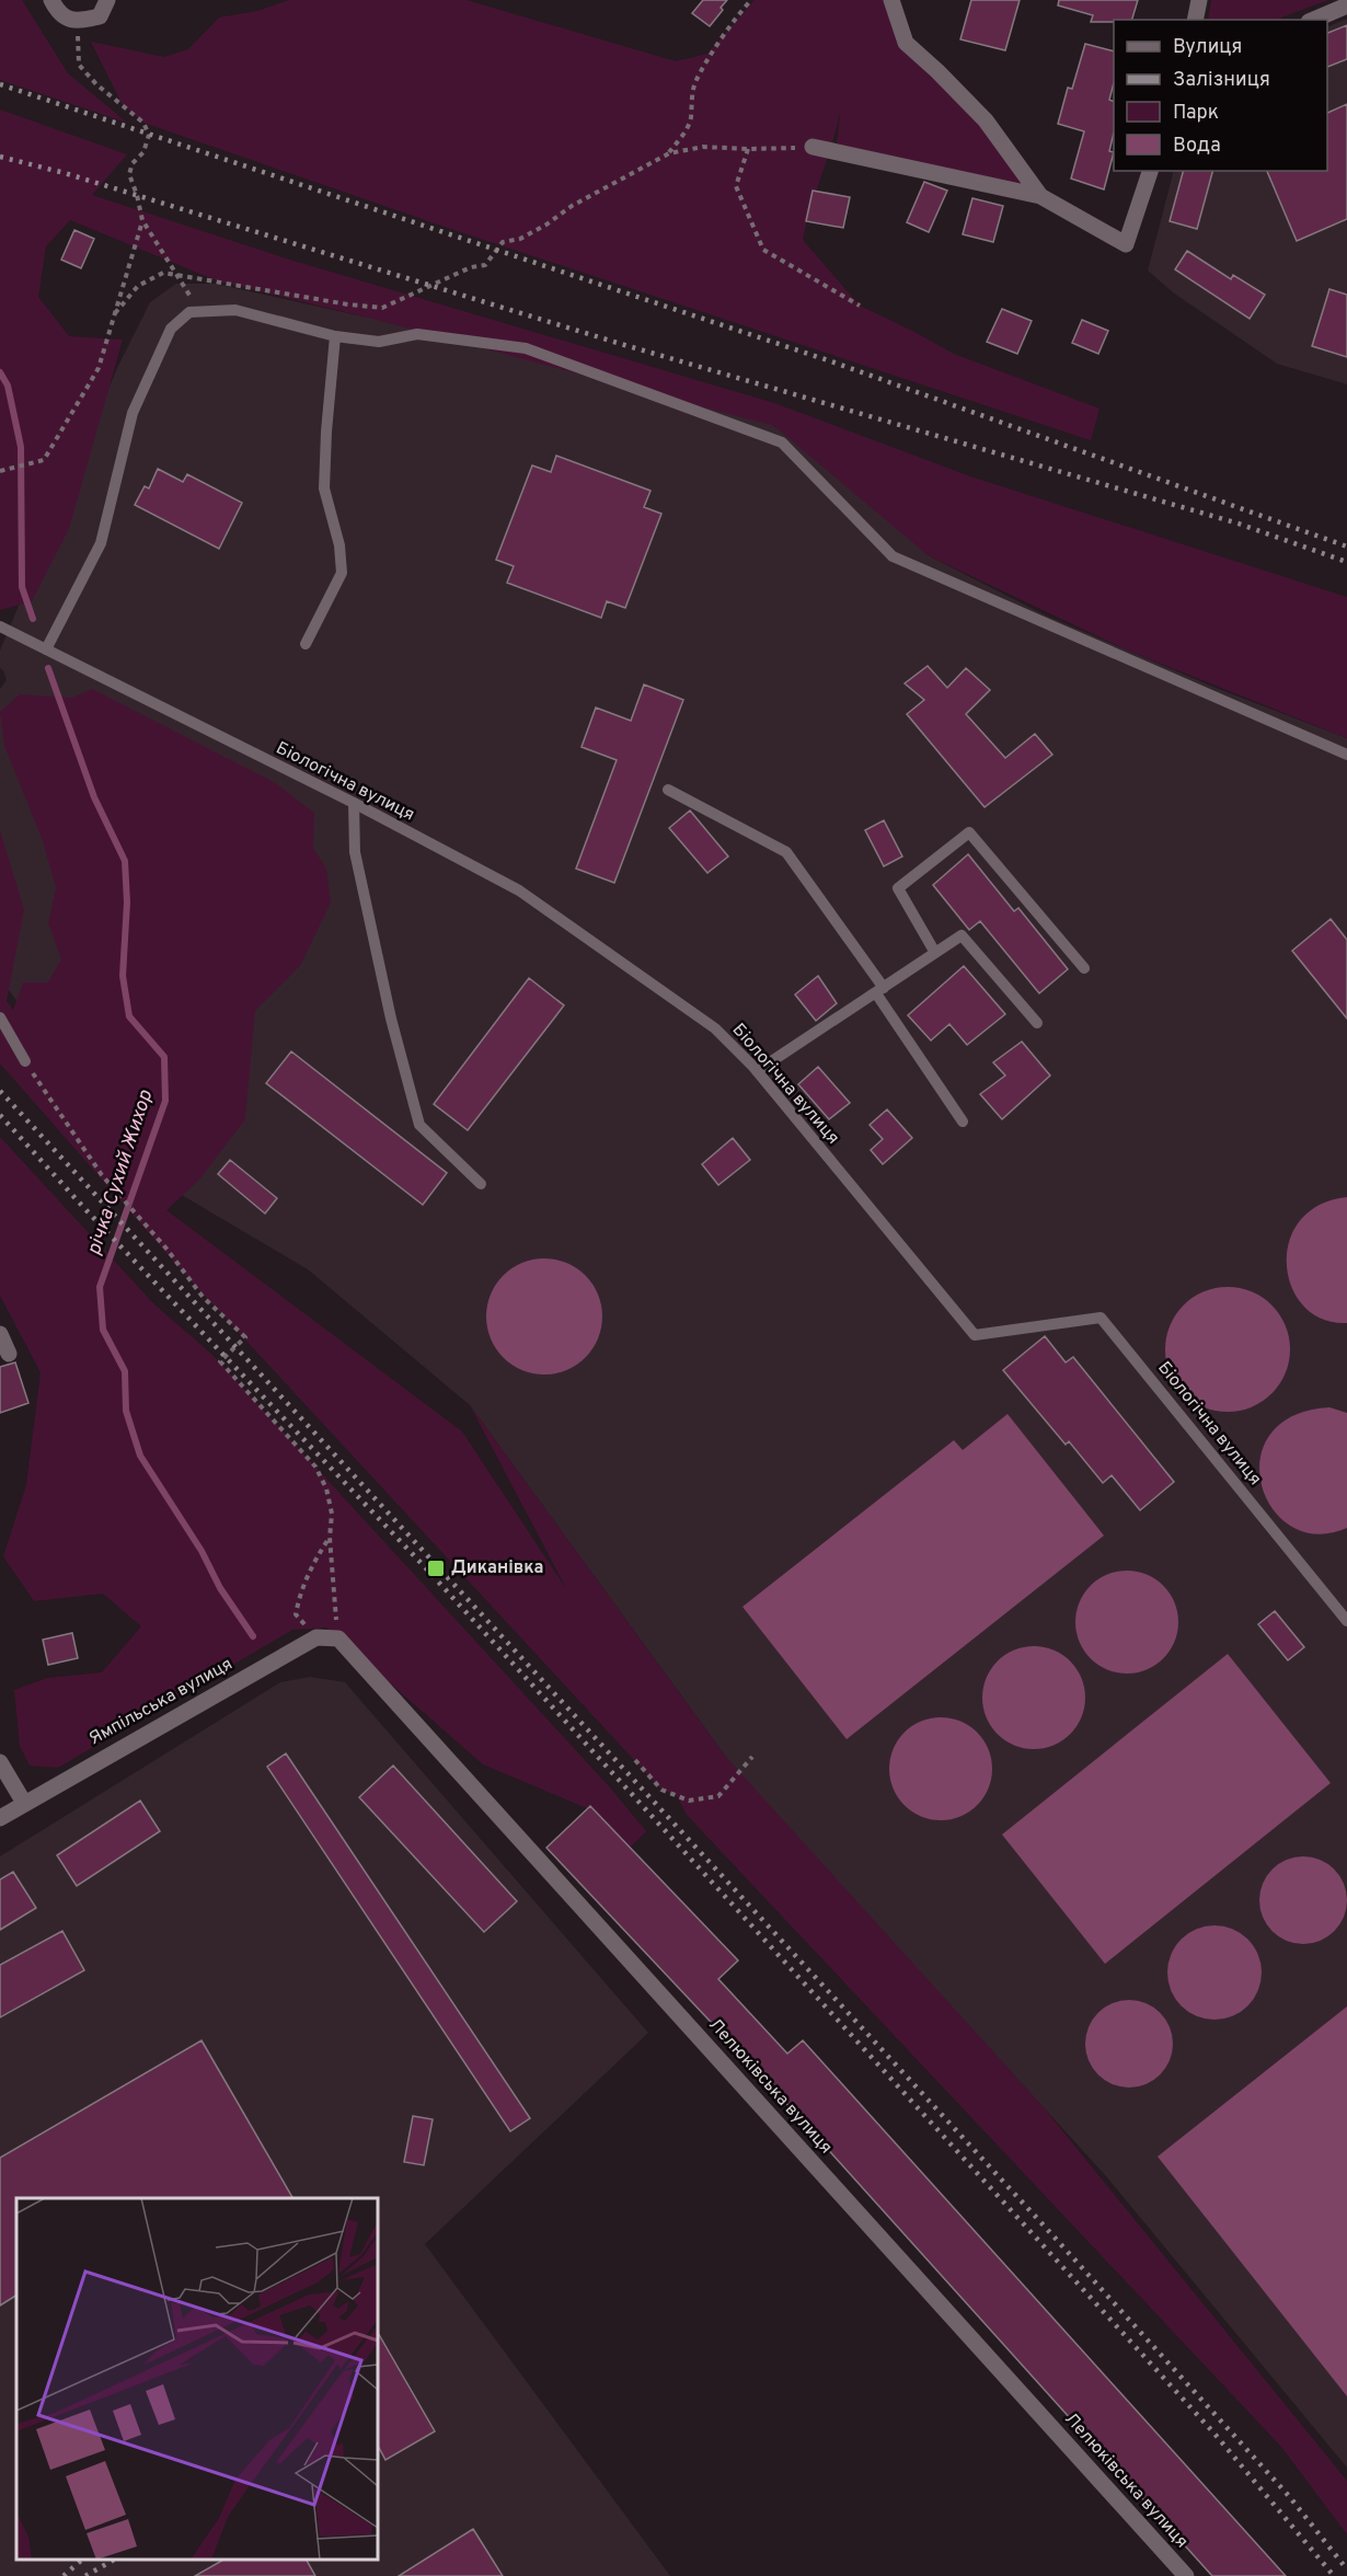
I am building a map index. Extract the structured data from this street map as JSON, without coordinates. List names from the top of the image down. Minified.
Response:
{"streets":{"street":["Ямпільська вулиця","Лелюківська вулиця"],"lane":["Біологічна вулиця"]},"water":["річка Сухий Жихор"],"places":{"transit":["Диканівка"]},"legend":["Вулиця","Залізниця","Парк","Вода"]}
